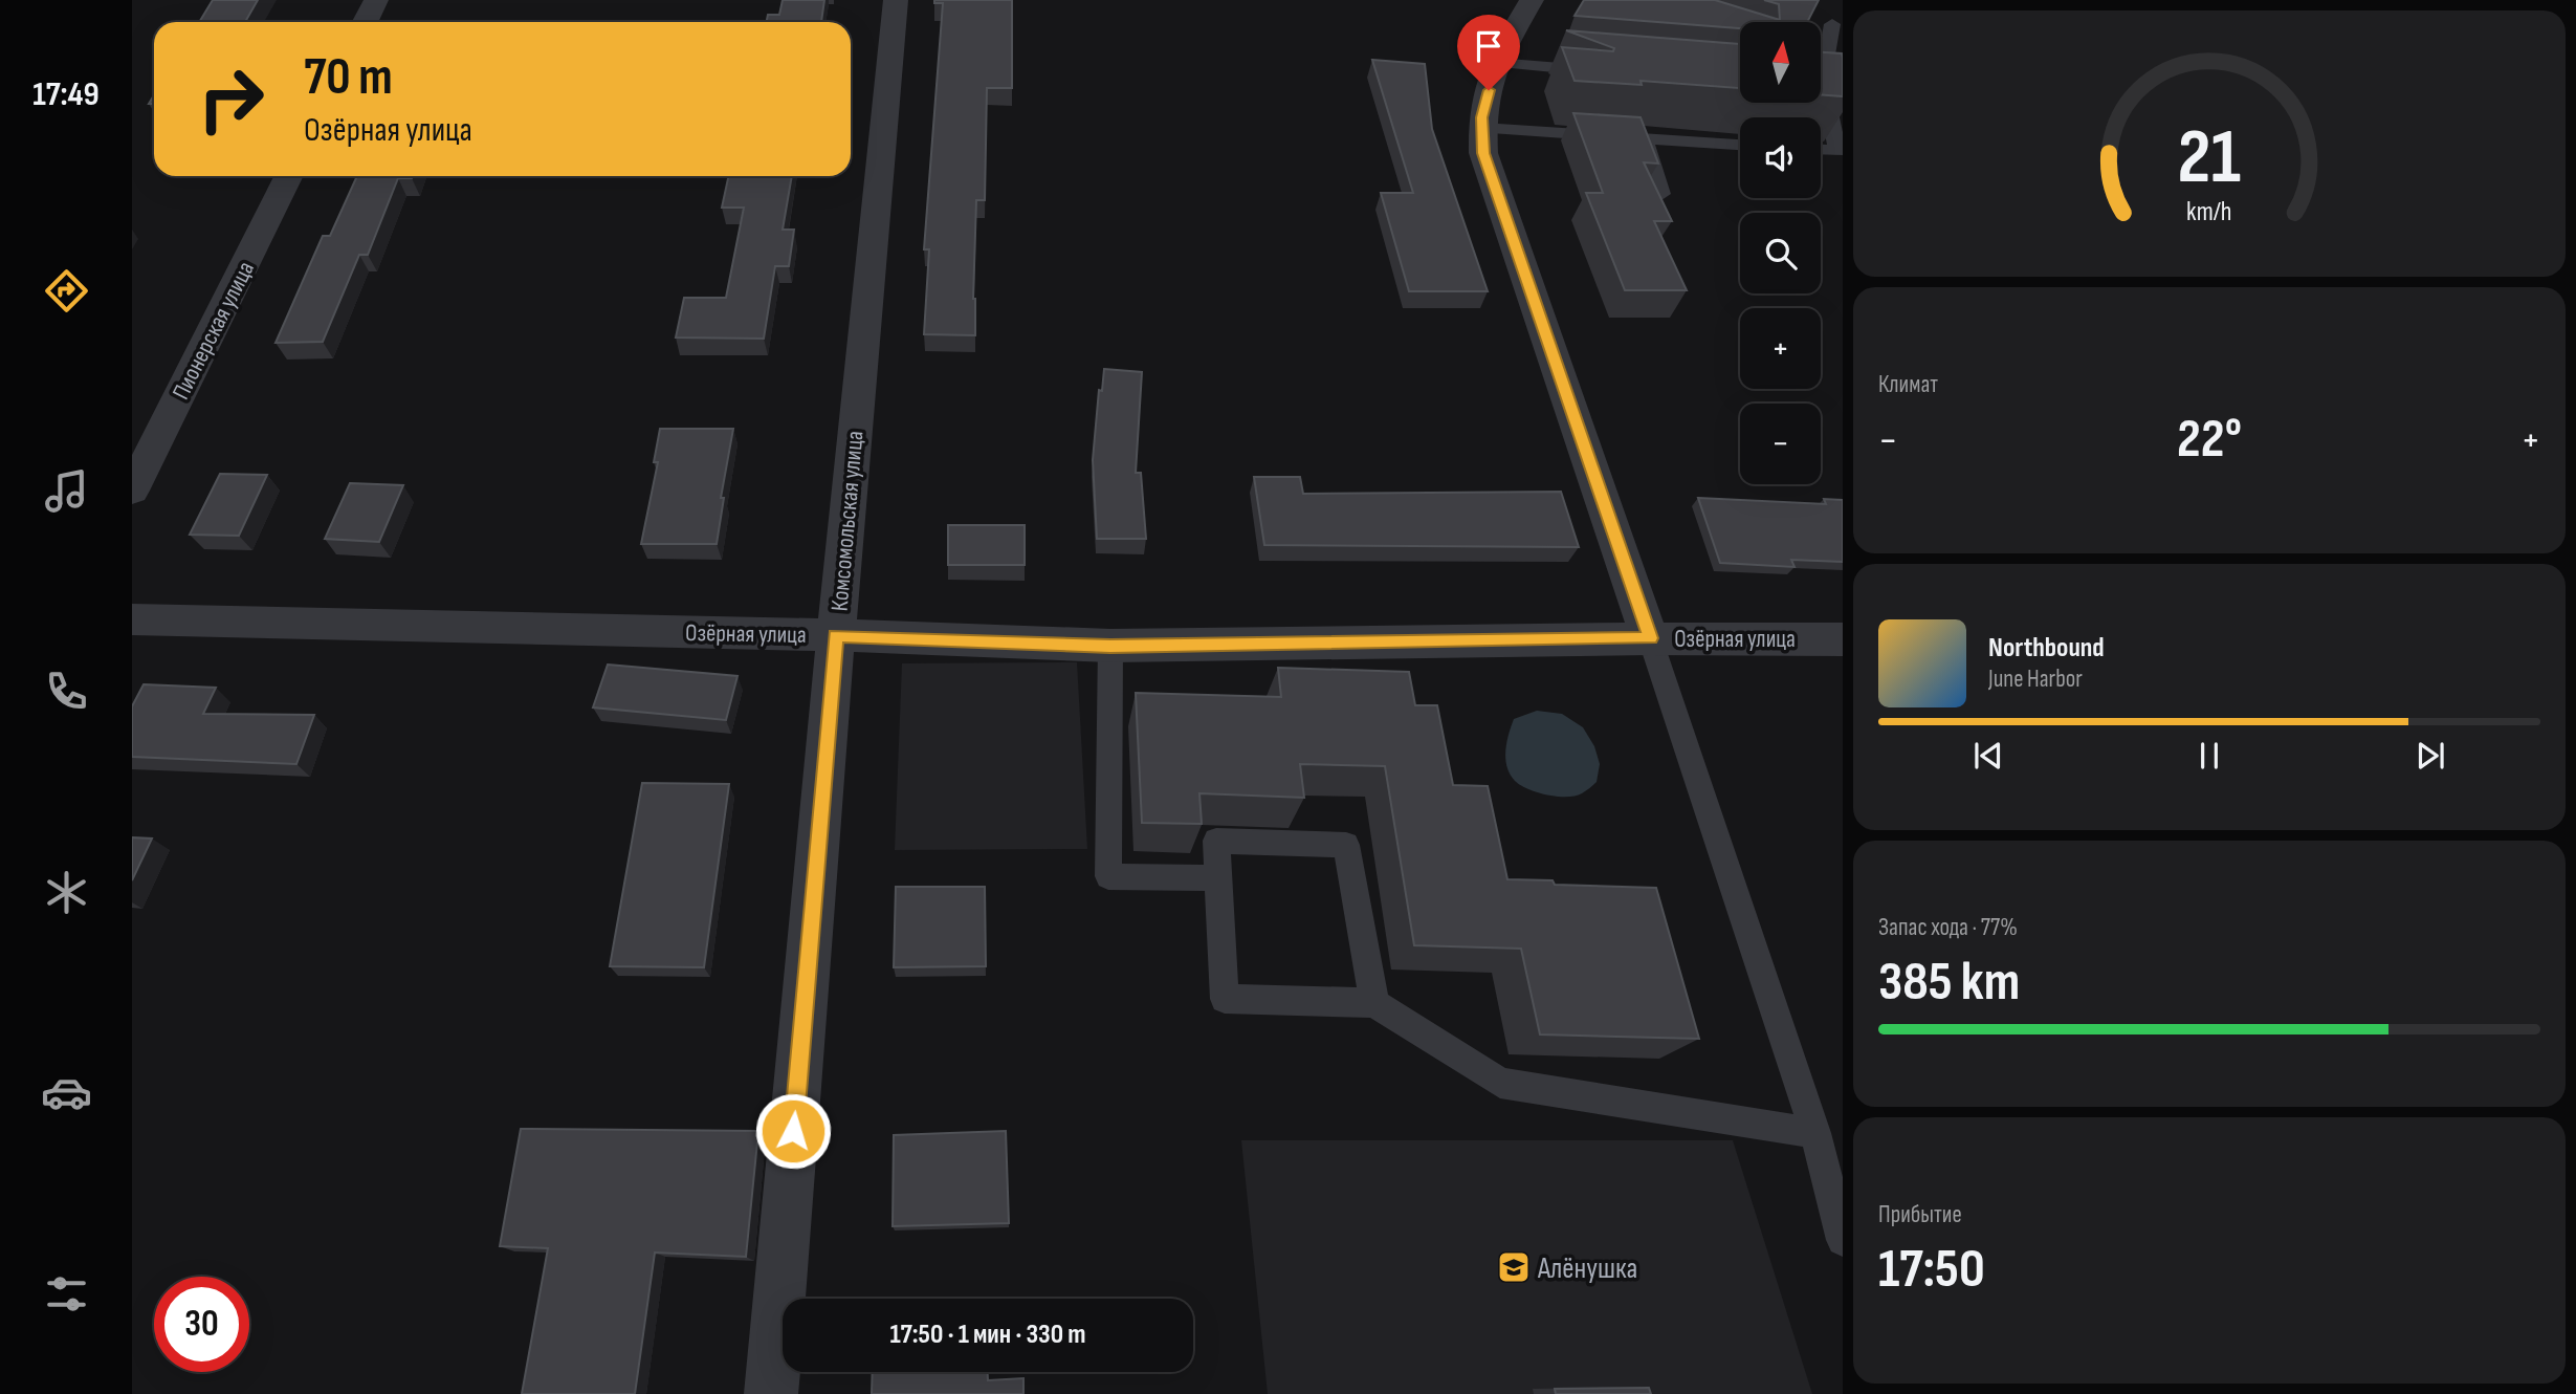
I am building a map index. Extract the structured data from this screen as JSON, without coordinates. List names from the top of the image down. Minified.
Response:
{"streets":{"street":["Пионерская улица","Комсомольская улица","Озёрная улица"]},"crossings":[["Комсомольская улица","Озёрная улица"]],"places":{"school or university":["Алёнушка"]},"north":"top","page":{"tabs":"17:49","map_buttons":["+","−"],"turn":["70 m","Озёрная улица"],"tile":["Климат",["Запас хода · 77%","385 km"],["Прибытие","17:50"]],"heat":["−","22°","+"],"song":["Northbound","June Harbor"],"limit":"30","trip":"17:50 · 1 мин · 330 m","gauge":["21","km/h"]}}
